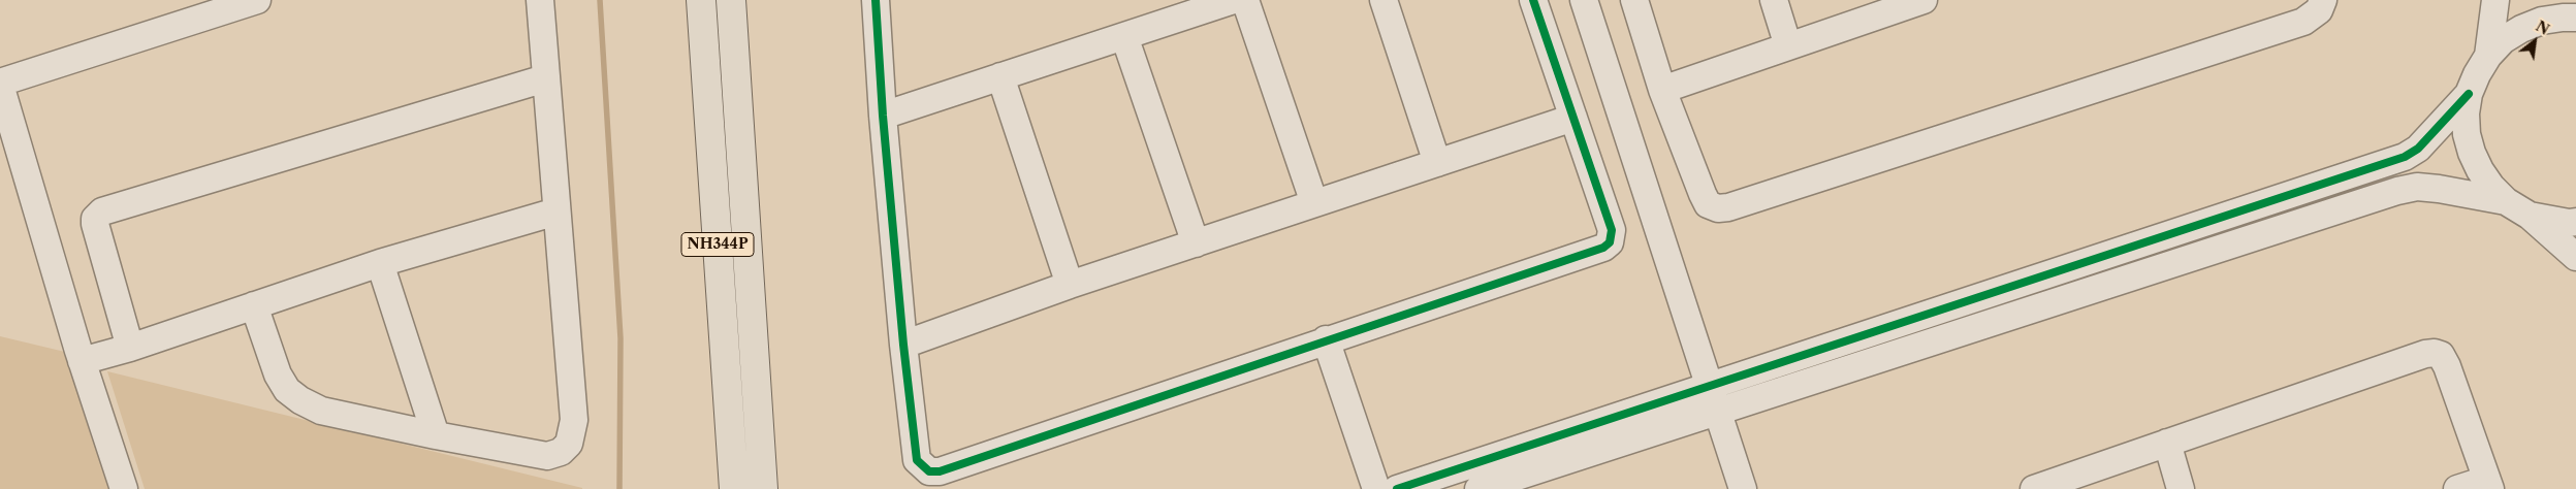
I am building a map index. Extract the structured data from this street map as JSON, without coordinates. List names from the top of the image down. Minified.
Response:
{"streets":{"highway":["NH344P"]},"north":"top right"}
